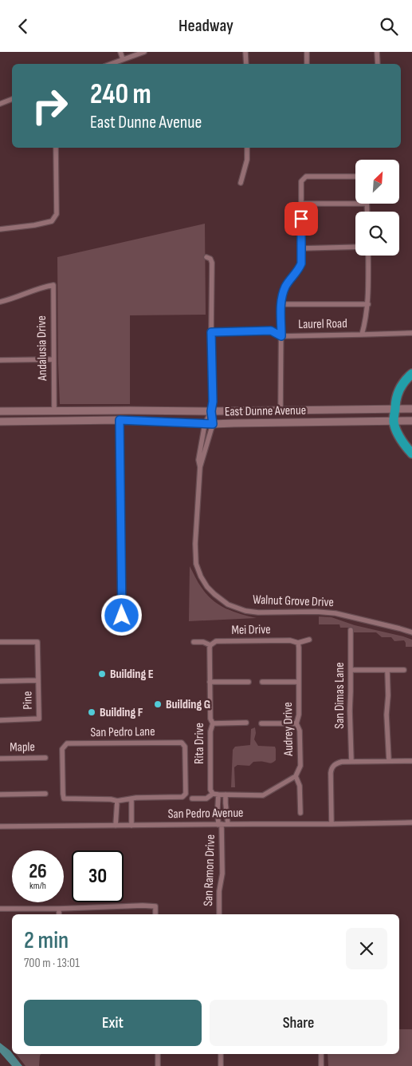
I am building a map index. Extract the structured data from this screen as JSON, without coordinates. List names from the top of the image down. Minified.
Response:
{"streets":{"main road":["East Dunne Avenue"],"street":["Laurel Road","Andalusia Drive","Walnut Grove Drive","Mei Drive","San Dimas Lane","Pine","Audrey Drive","San Pedro Lane","Rita Drive","Maple","San Pedro Avenue","San Ramon Drive"]},"crossings":[["Laurel Road","Walnut Grove Drive"],["Andalusia Drive","East Dunne Avenue"],["East Dunne Avenue","Walnut Grove Drive"],["Mei Drive","Audrey Drive"],["Mei Drive","Rita Drive"],["San Pedro Avenue","San Ramon Drive"]],"places":["Building E","Building G","Building F"],"north":"top right","page":{"header":"Headway","turn":["240 m","East Dunne Avenue"],"speed":"26 km/h","limit":"30","heading":["2 min","700 m · 13:01"],"buttons":["Exit","Share"]}}
